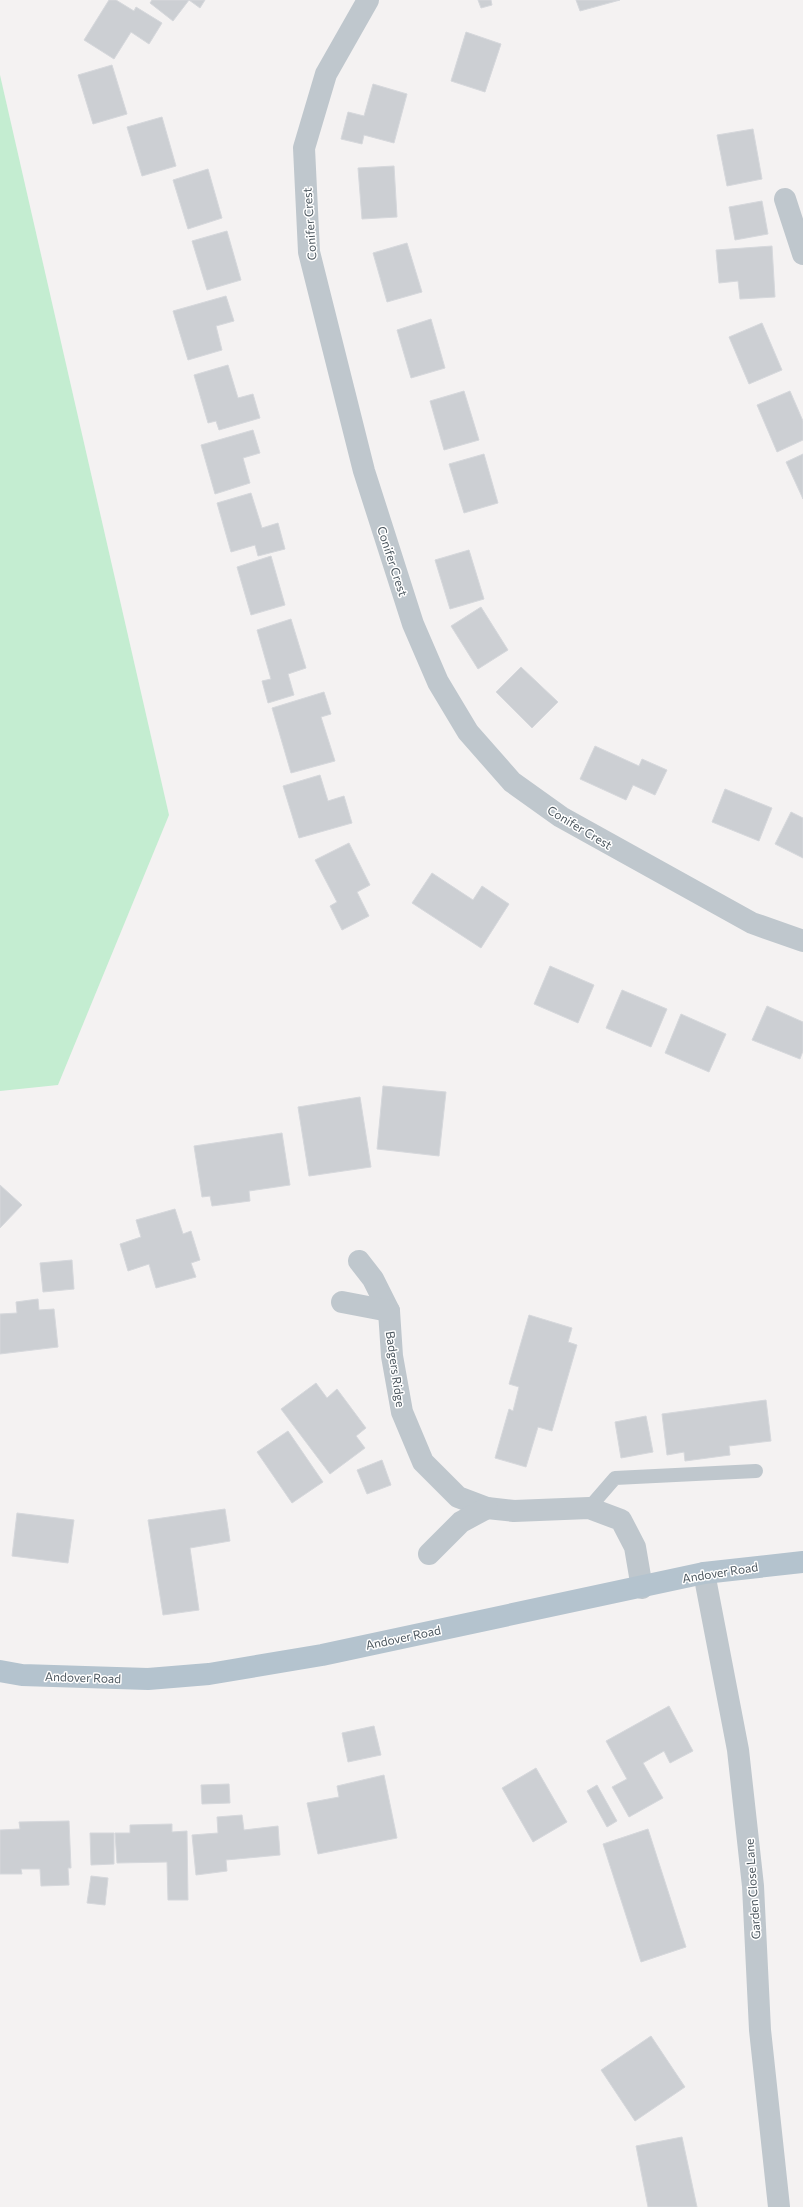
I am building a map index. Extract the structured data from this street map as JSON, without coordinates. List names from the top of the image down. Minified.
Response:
{"streets":{"main road":["Andover Road"],"street":["Conifer Crest","Badgers Ridge","Garden Close Lane"]},"crossings":[["Badgers Ridge","Andover Road"],["Andover Road","Garden Close Lane"]]}
